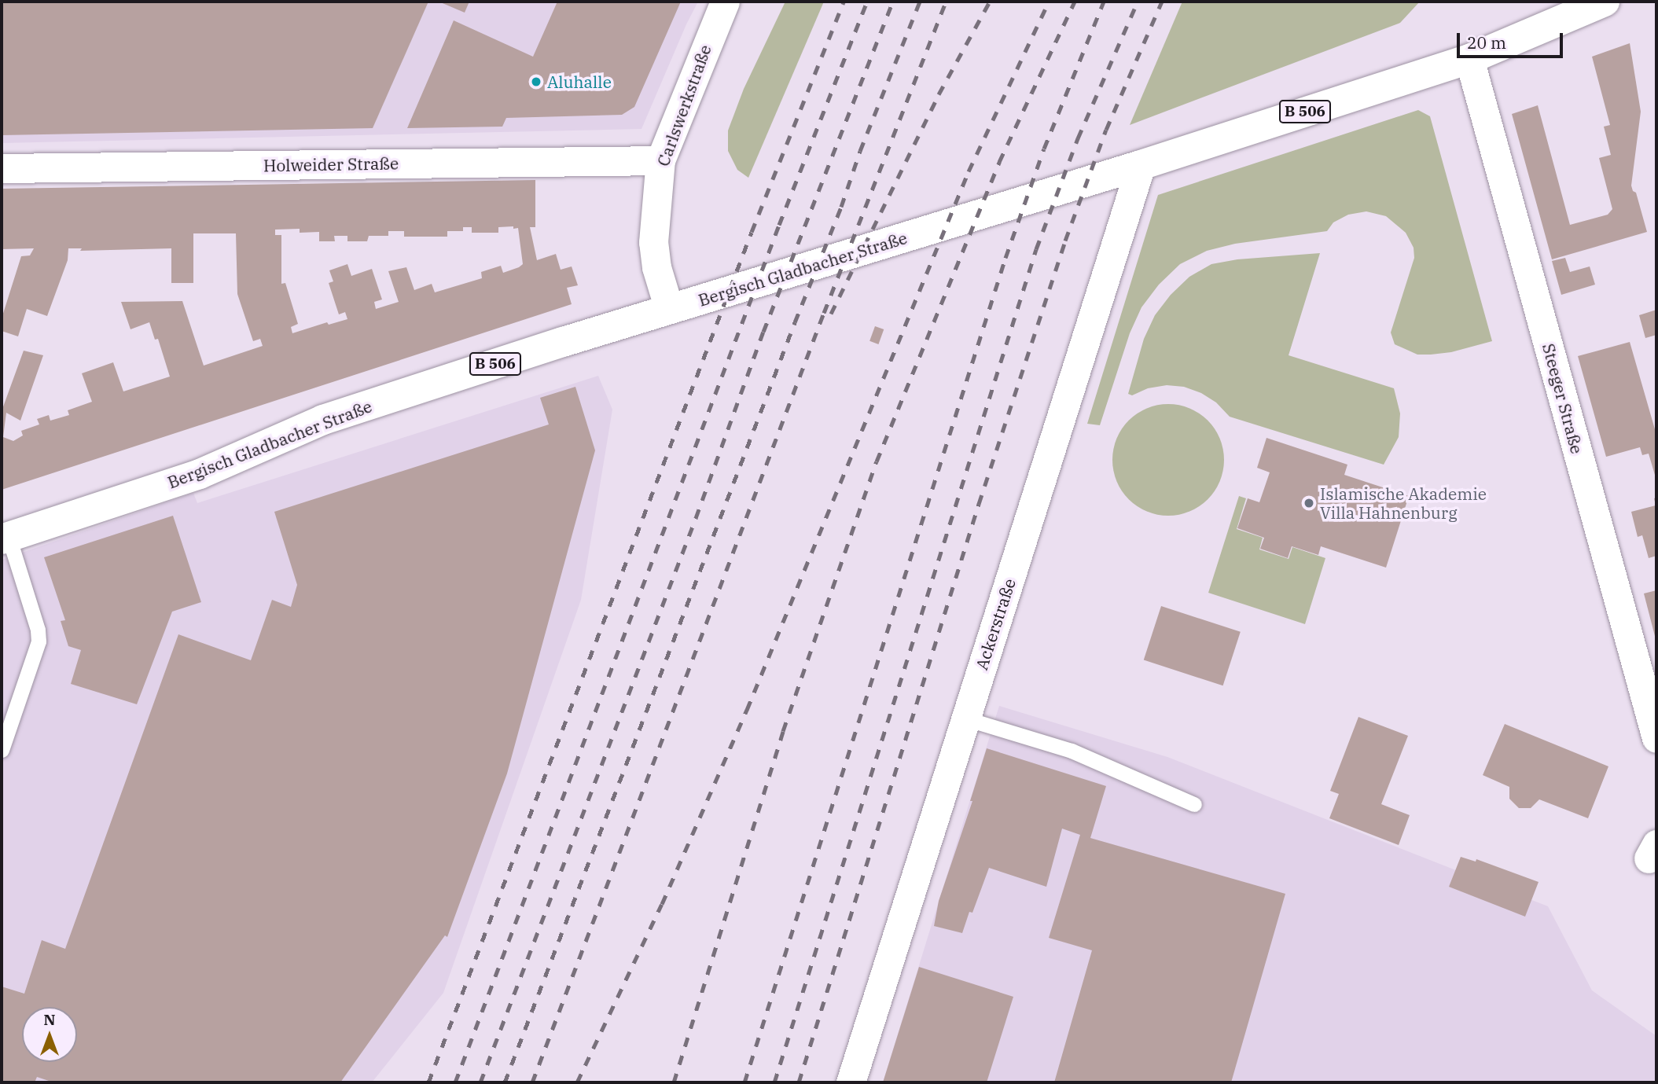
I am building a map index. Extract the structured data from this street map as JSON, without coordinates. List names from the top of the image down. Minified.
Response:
{"streets":{"main road":["B 506","Bergisch Gladbacher Straße"],"street":["Carlswerkstraße","Holweider Straße","Steeger Straße","Ackerstraße"]},"crossings":[["Carlswerkstraße","Holweider Straße"],["Carlswerkstraße","Bergisch Gladbacher Straße"],["Bergisch Gladbacher Straße","Steeger Straße"],["Bergisch Gladbacher Straße","Ackerstraße"]],"places":["Aluhalle","Islamische Akademie Villa Hahnenburg"],"scale_bar":"20 m","north":"top"}
